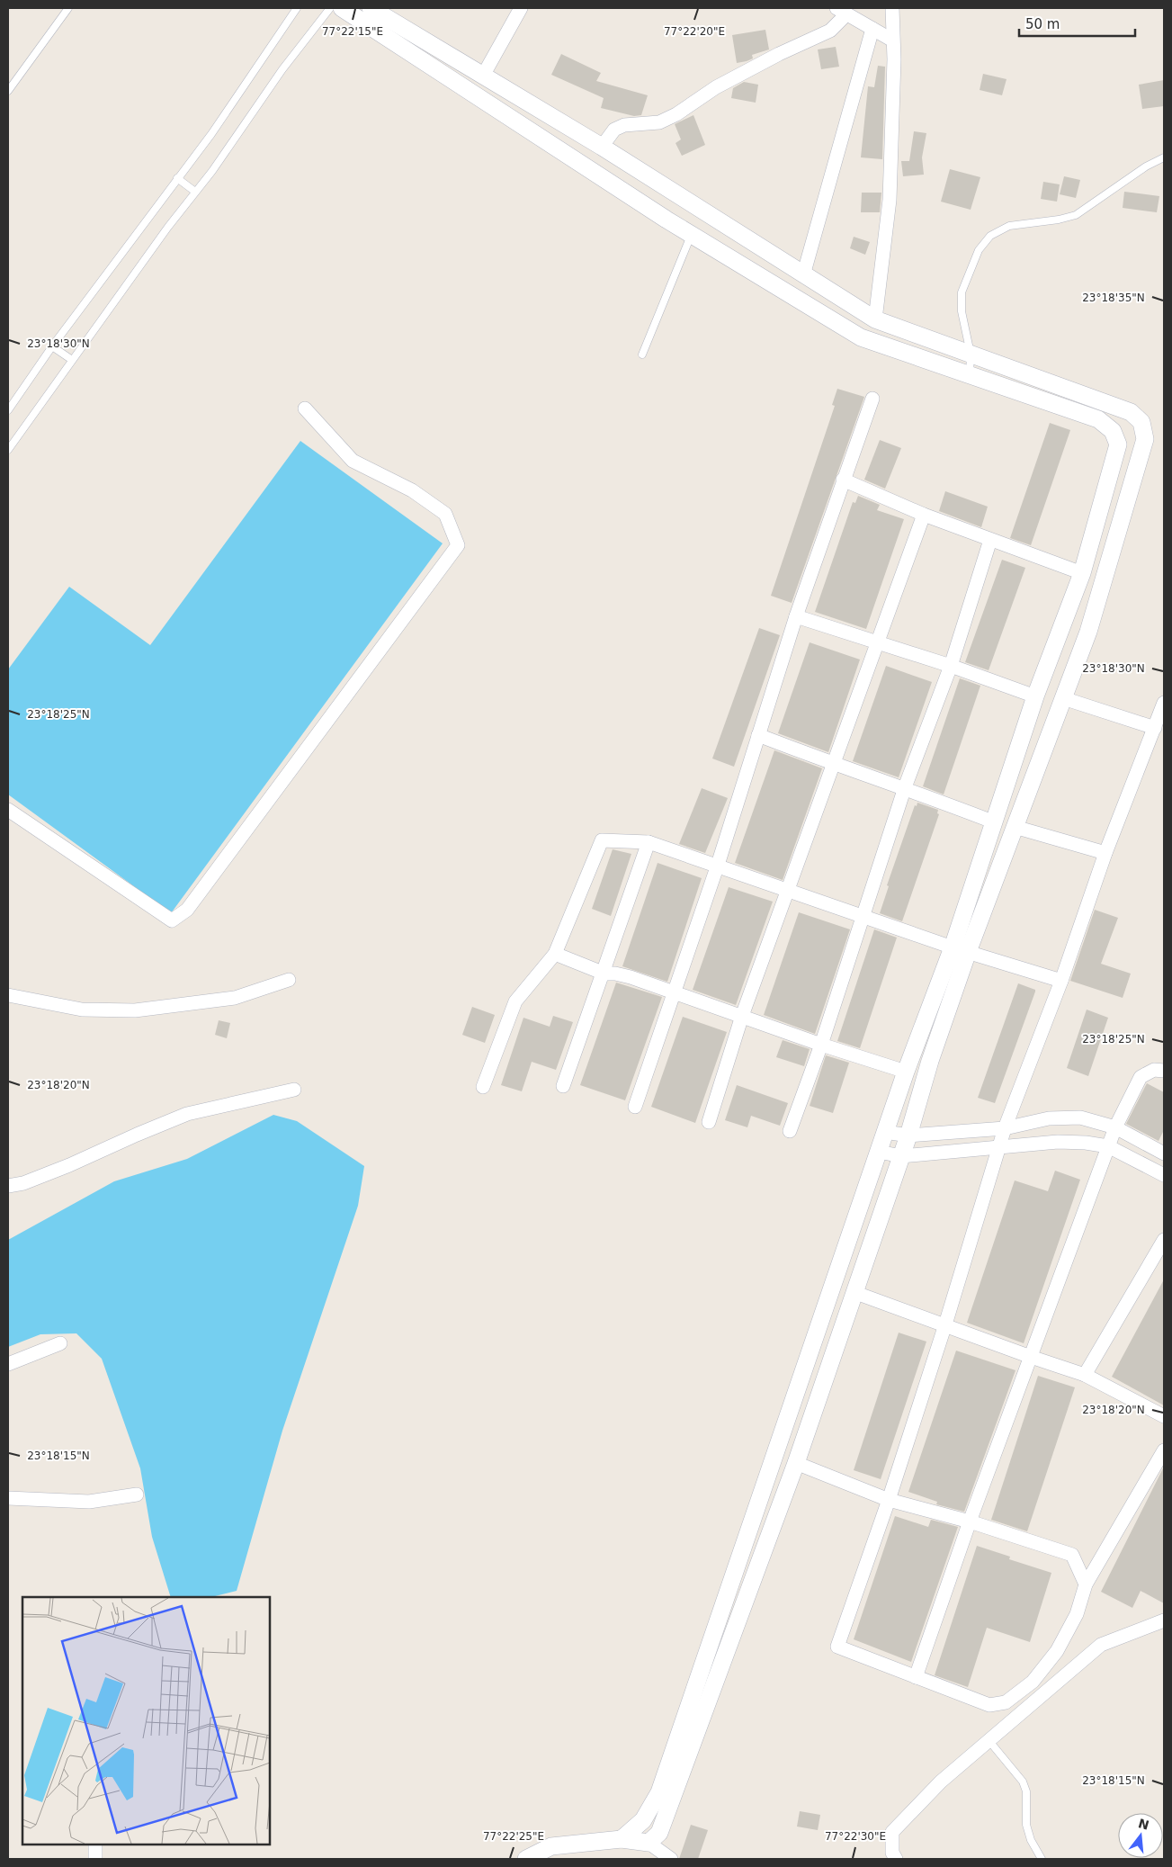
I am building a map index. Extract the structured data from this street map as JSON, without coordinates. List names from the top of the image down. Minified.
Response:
{"scale_bar":"50 m","north":"top","coordinates":["77°22'15\"E","77°22'20\"E","23°18'35\"N","23°18'30\"N","23°18'25\"N","23°18'20\"N","23°18'15\"N","77°22'25\"E","77°22'30\"E"]}
